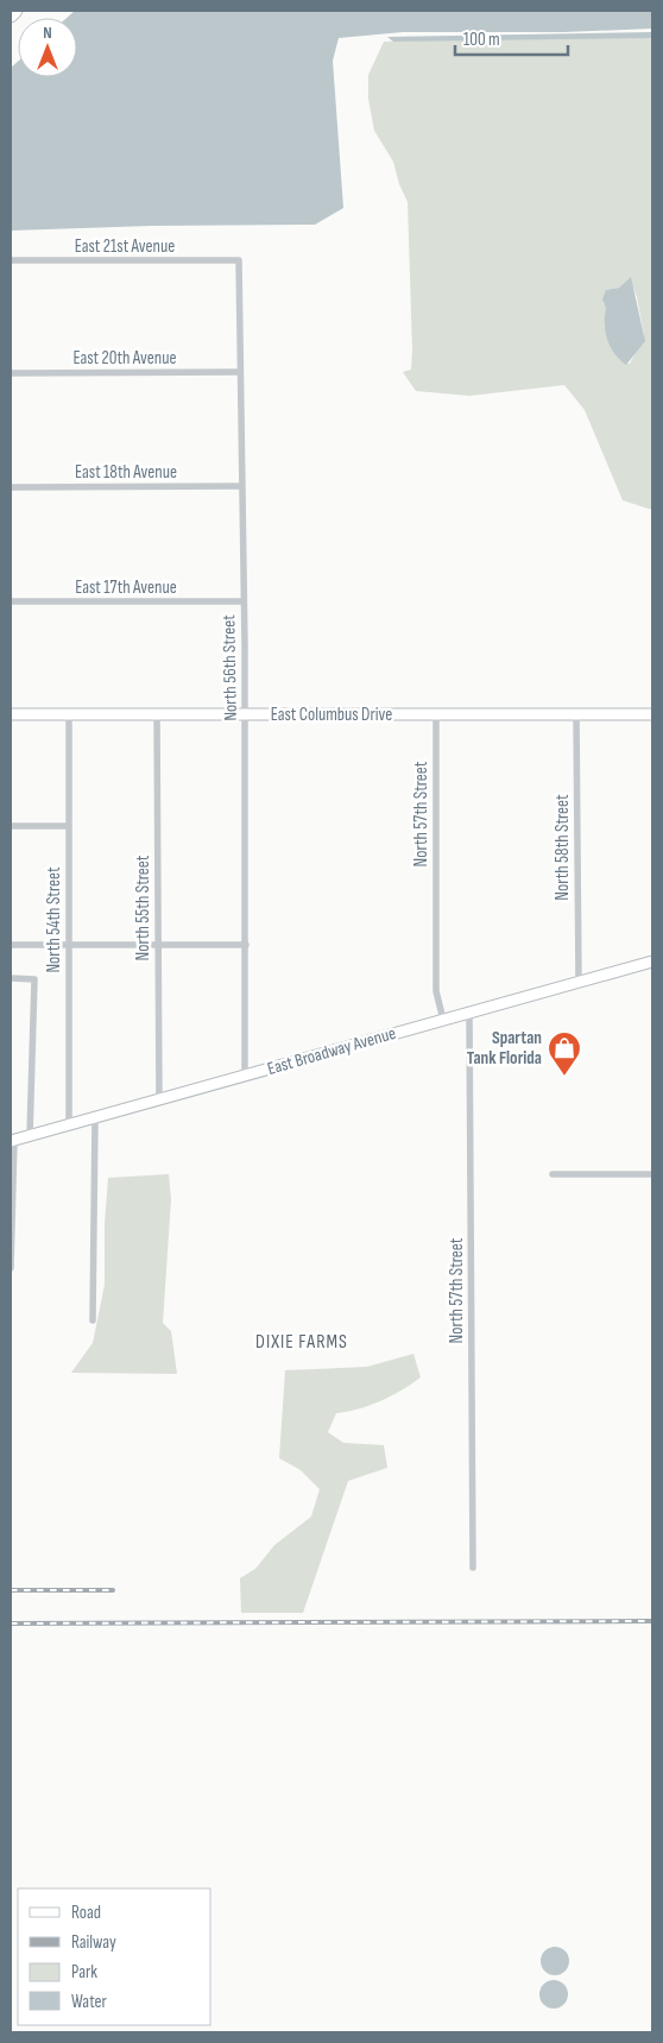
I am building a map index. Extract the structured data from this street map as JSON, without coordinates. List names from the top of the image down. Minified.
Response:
{"streets":{"street":["East 21st Avenue","East 20th Avenue","East 18th Avenue","East 17th Avenue","North 56th Street","East Columbus Drive","North 57th Street","North 58th Street","North 55th Street","North 54th Street","East Broadway Avenue"]},"crossings":[["East 21st Avenue","North 56th Street"],["East 20th Avenue","North 56th Street"],["East 18th Avenue","North 56th Street"],["East 17th Avenue","North 56th Street"],["North 56th Street","East Columbus Drive"],["North 56th Street","East Broadway Avenue"],["East Columbus Drive","North 57th Street"],["East Columbus Drive","North 58th Street"],["East Columbus Drive","North 55th Street"],["East Columbus Drive","North 54th Street"],["North 57th Street","East Broadway Avenue"],["North 58th Street","East Broadway Avenue"],["North 55th Street","East Broadway Avenue"],["North 54th Street","East Broadway Avenue"]],"districts":["DIXIE FARMS"],"places":{"shop":["Spartan Tank Florida"]},"legend":["Road","Railway","Park","Water"],"scale_bar":"100 m","north":"top"}
